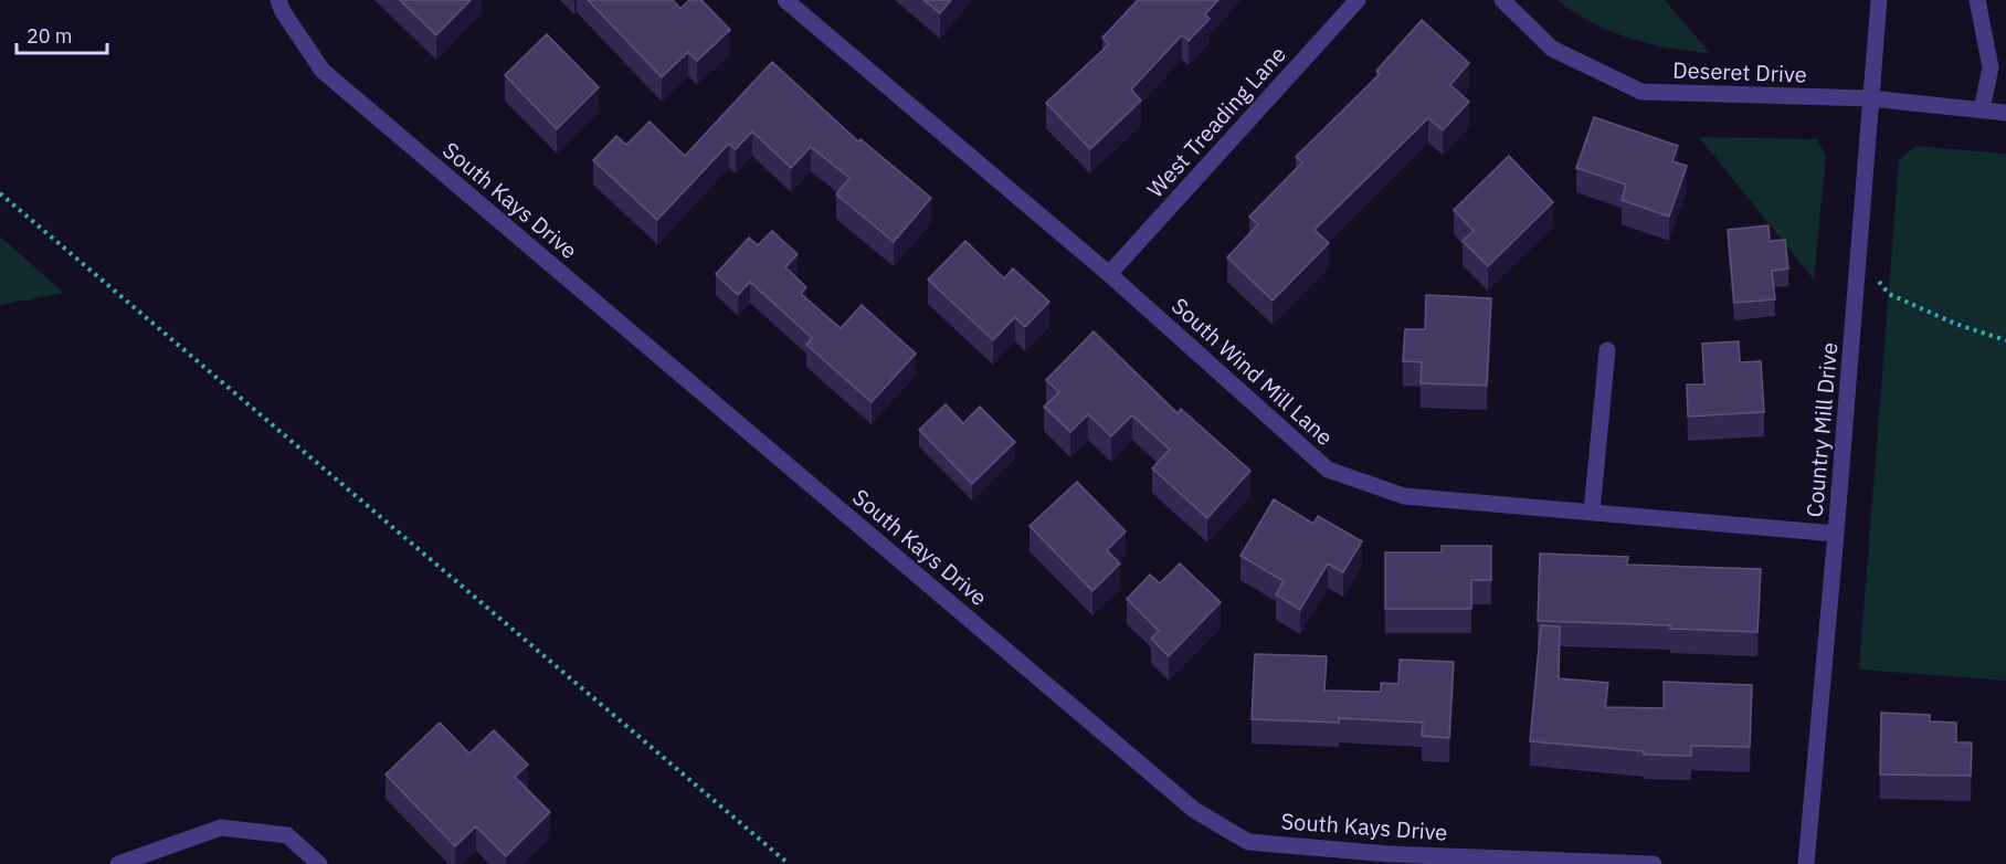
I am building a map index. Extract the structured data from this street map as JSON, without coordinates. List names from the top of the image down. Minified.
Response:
{"streets":{"street":["Deseret Drive","West Treading Lane","South Kays Drive","South Wind Mill Lane","Country Mill Drive"]},"crossings":[["Deseret Drive","Country Mill Drive"],["West Treading Lane","South Wind Mill Lane"],["South Wind Mill Lane","Country Mill Drive"]],"scale_bar":"20 m"}
